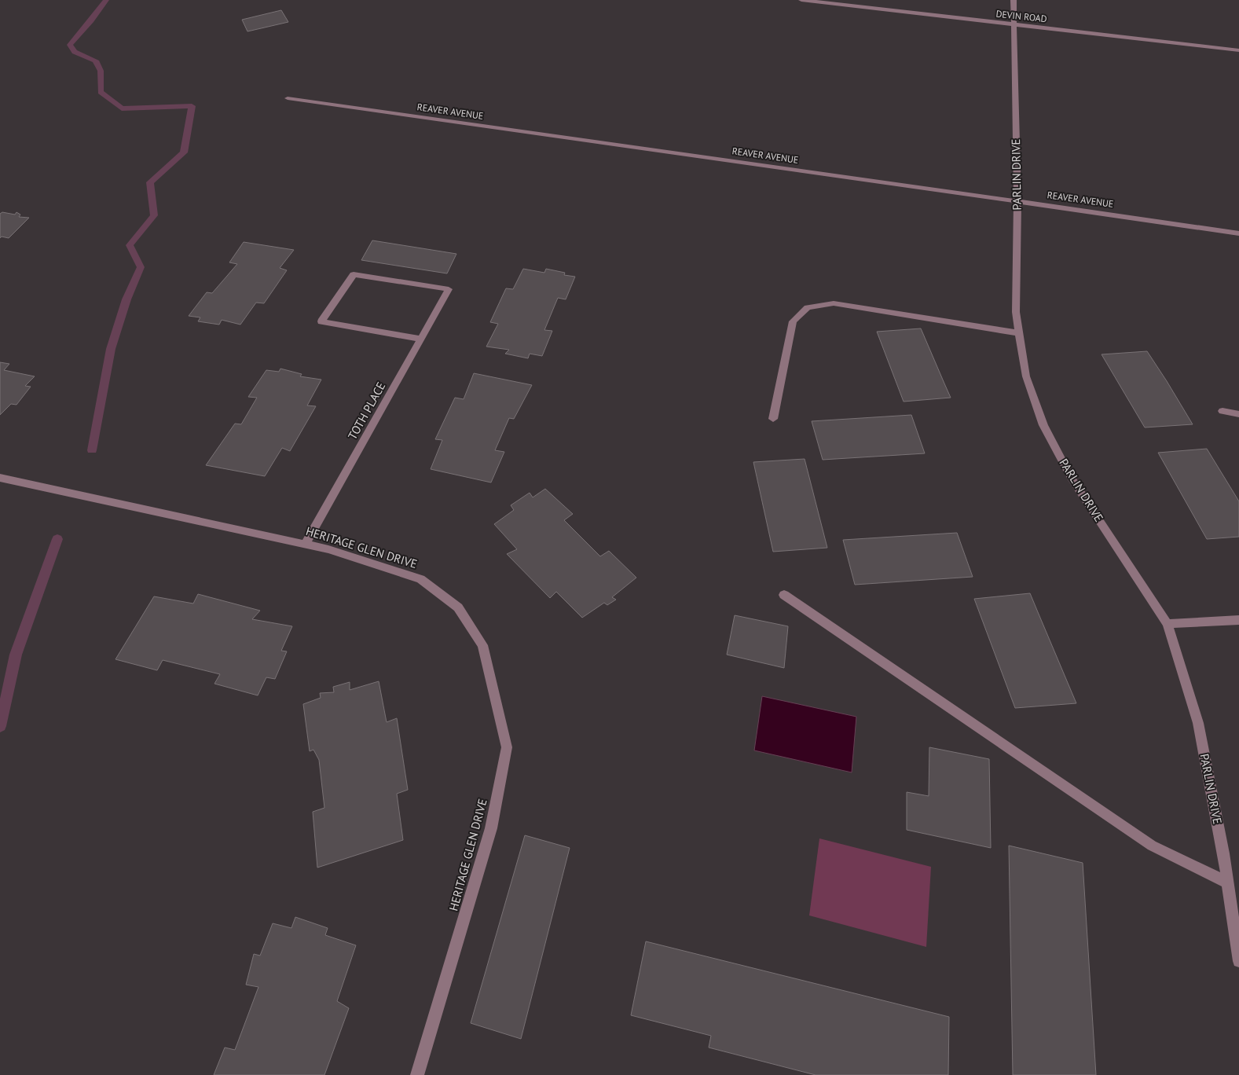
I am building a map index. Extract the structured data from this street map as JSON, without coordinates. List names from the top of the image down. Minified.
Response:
{"streets":{"street":["DEVIN ROAD","REAVER AVENUE","PARLIN DRIVE","TOTH PLACE","HERITAGE GLEN DRIVE"]},"crossings":[["DEVIN ROAD","PARLIN DRIVE"],["REAVER AVENUE","PARLIN DRIVE"],["TOTH PLACE","HERITAGE GLEN DRIVE"]]}
